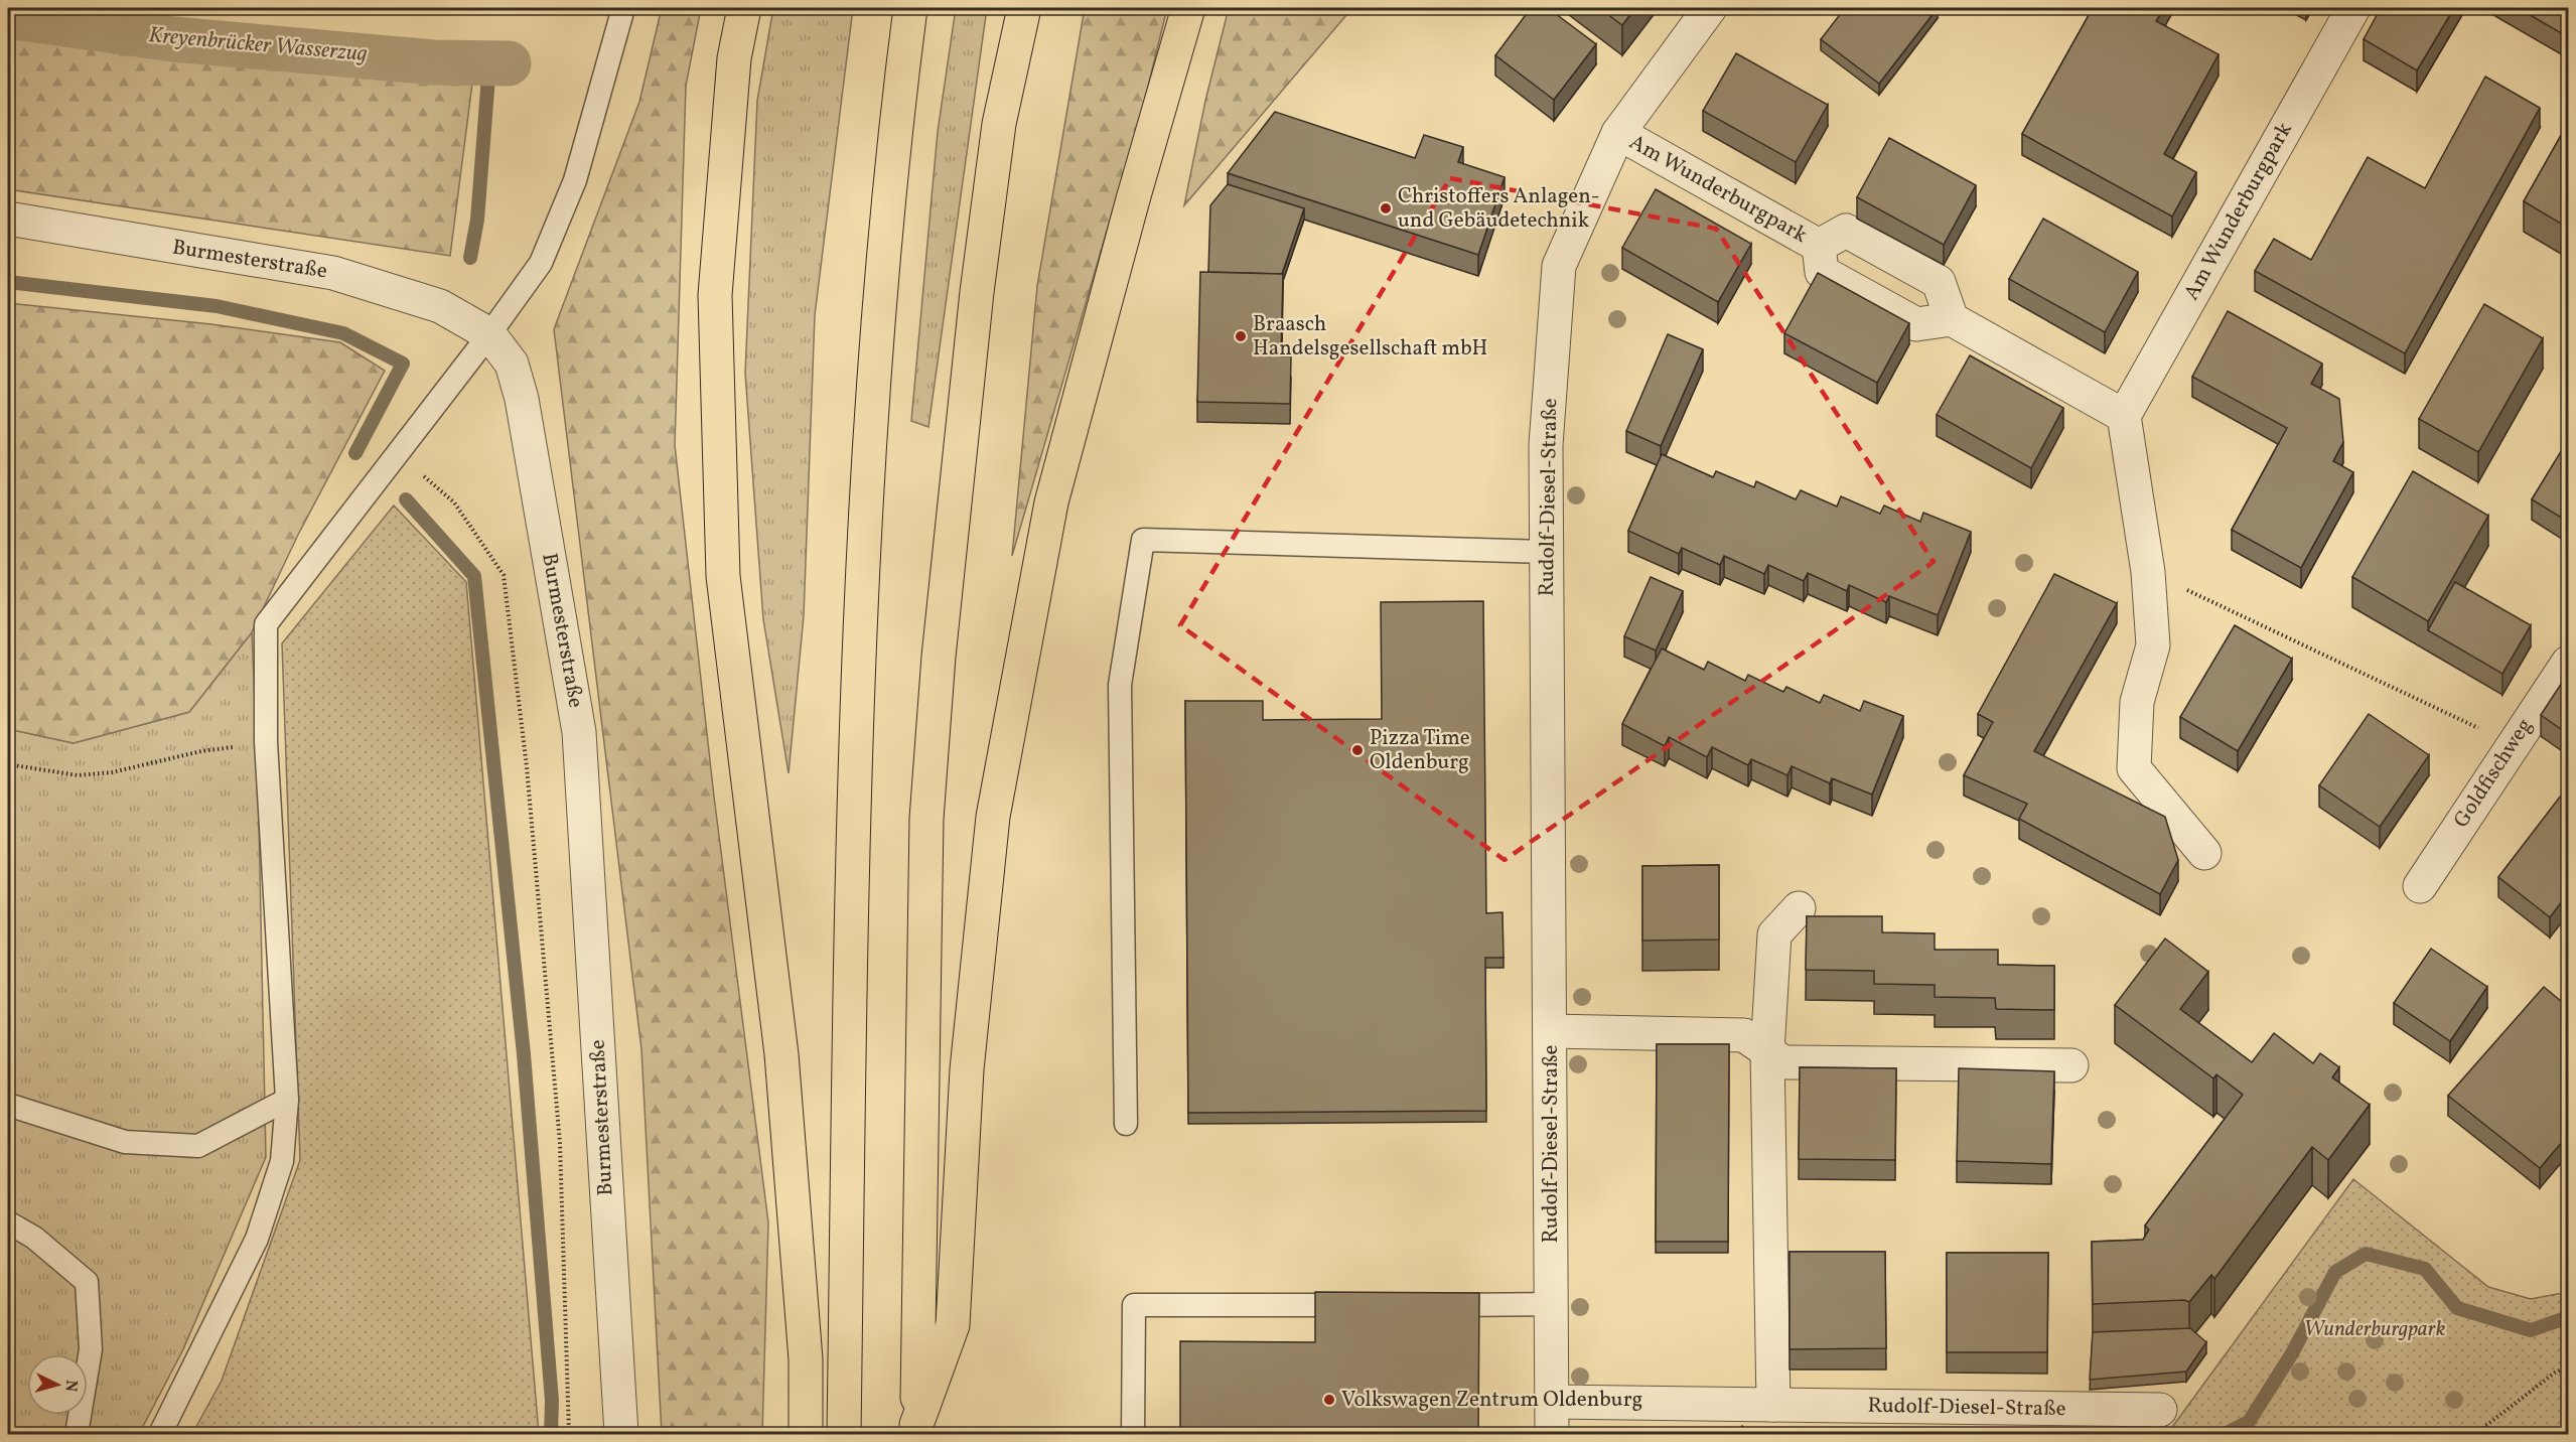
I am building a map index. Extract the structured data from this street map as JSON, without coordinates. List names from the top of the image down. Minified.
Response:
{"streets":{"street":["Am Wunderburgpark","Burmesterstraße","Rudolf-Diesel-Straße","Goldfischweg"]},"crossings":[["Am Wunderburgpark","Rudolf-Diesel-Straße"]],"water":["Kreyenbrücker Wasserzug"],"parks":["Wunderburgpark"],"places":["Christoffers Anlagen- und Gebäudetechnik","Braasch Handelsgesellschaft mbH","Pizza Time Oldenburg","Volkswagen Zentrum Oldenburg"],"north":"right"}
